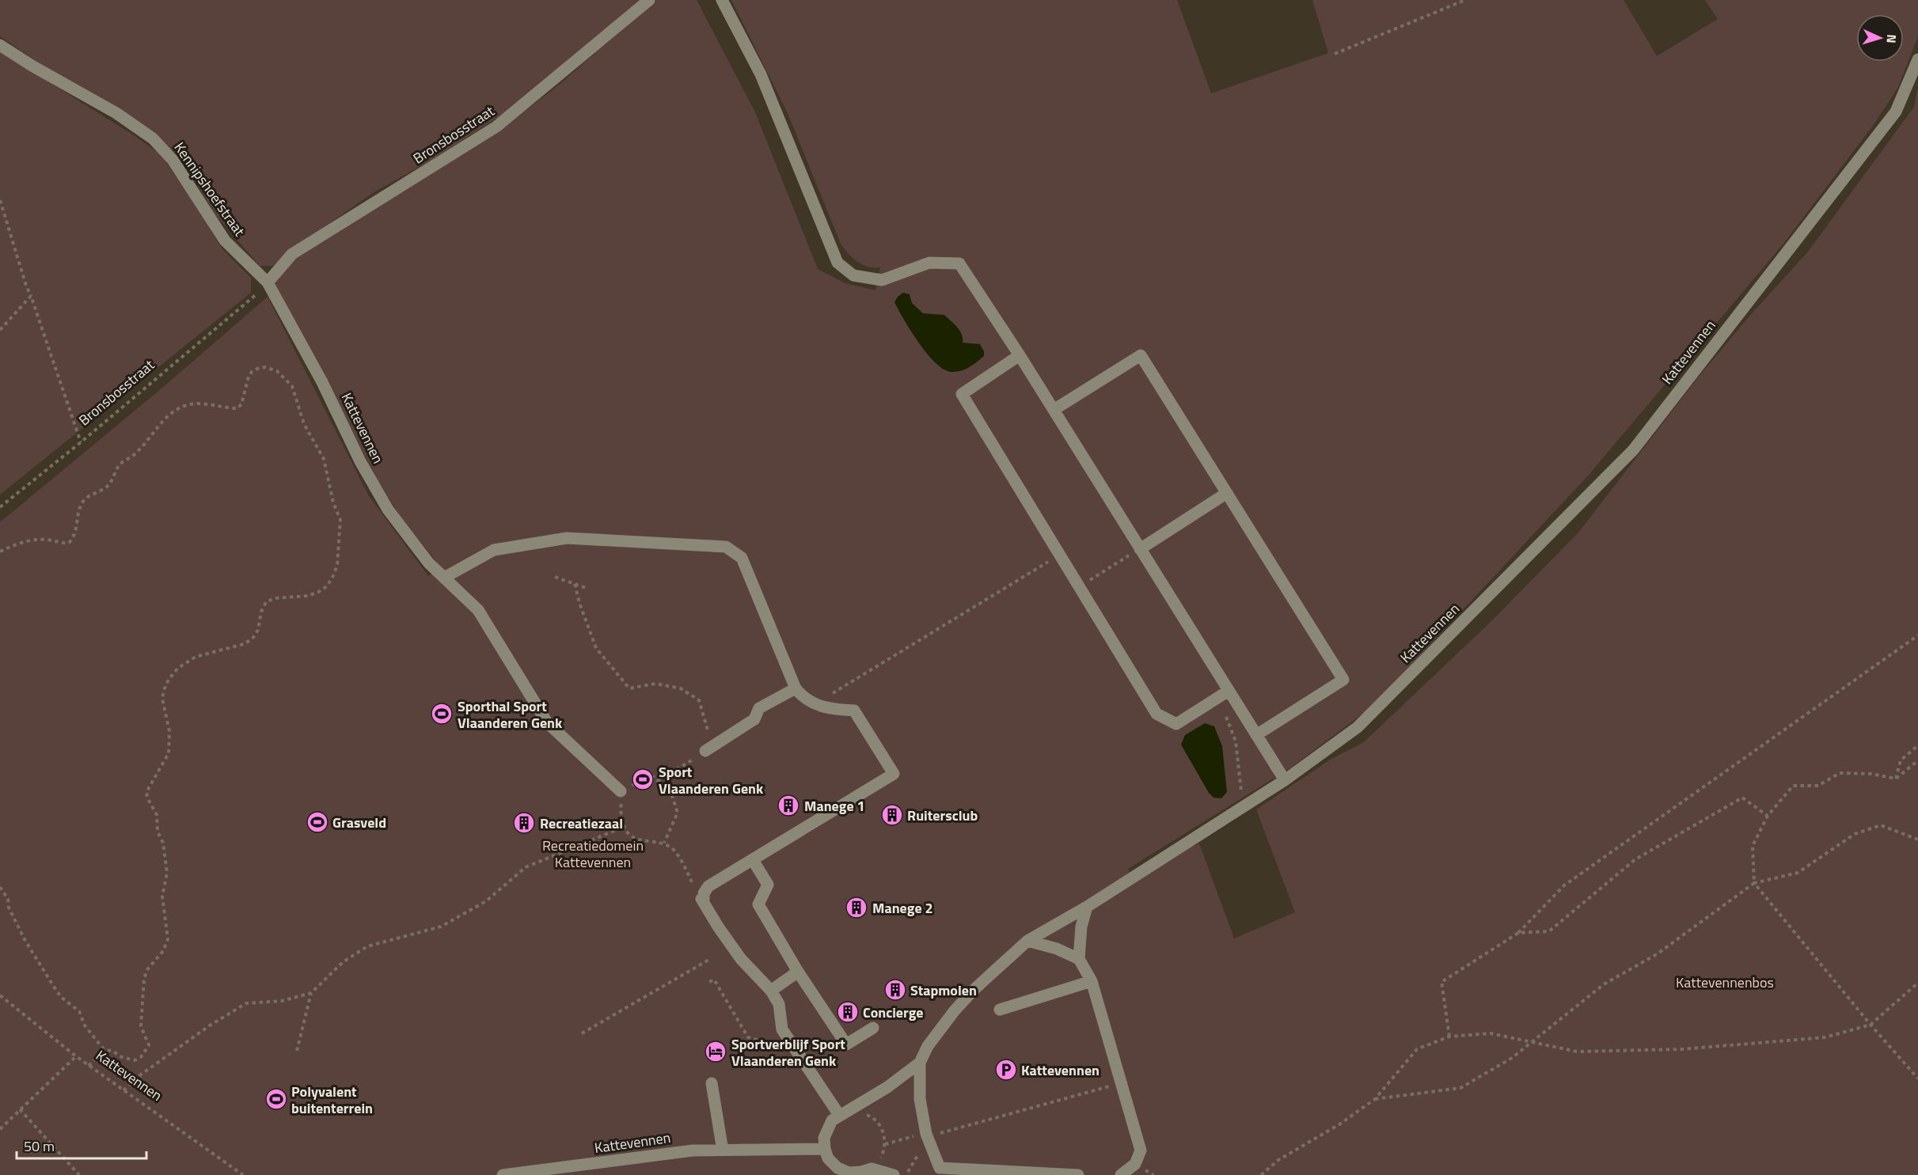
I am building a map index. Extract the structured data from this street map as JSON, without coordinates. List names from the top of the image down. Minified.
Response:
{"streets":{"street":["Bronsbosstraat","Kennipshoefstraat","Kattevennen"]},"crossings":[["Bronsbosstraat","Kennipshoefstraat"],["Bronsbosstraat","Kattevennen"],["Kennipshoefstraat","Kattevennen"]],"parks":["Recreatiedomein Kattevennen","Kattevennenbos"],"places":{"sports":["Sporthal Sport Vlaanderen Genk","Sport Vlaanderen Genk","Grasveld","Polyvalent buitenterrein"],"building":["Manege 1","Ruitersclub","Recreatiezaal","Manege 2","Stapmolen","Concierge"],"hotel":["Sportverblijf Sport Vlaanderen Genk"],"parking":["Kattevennen"]},"scale_bar":"50 m","north":"right"}
